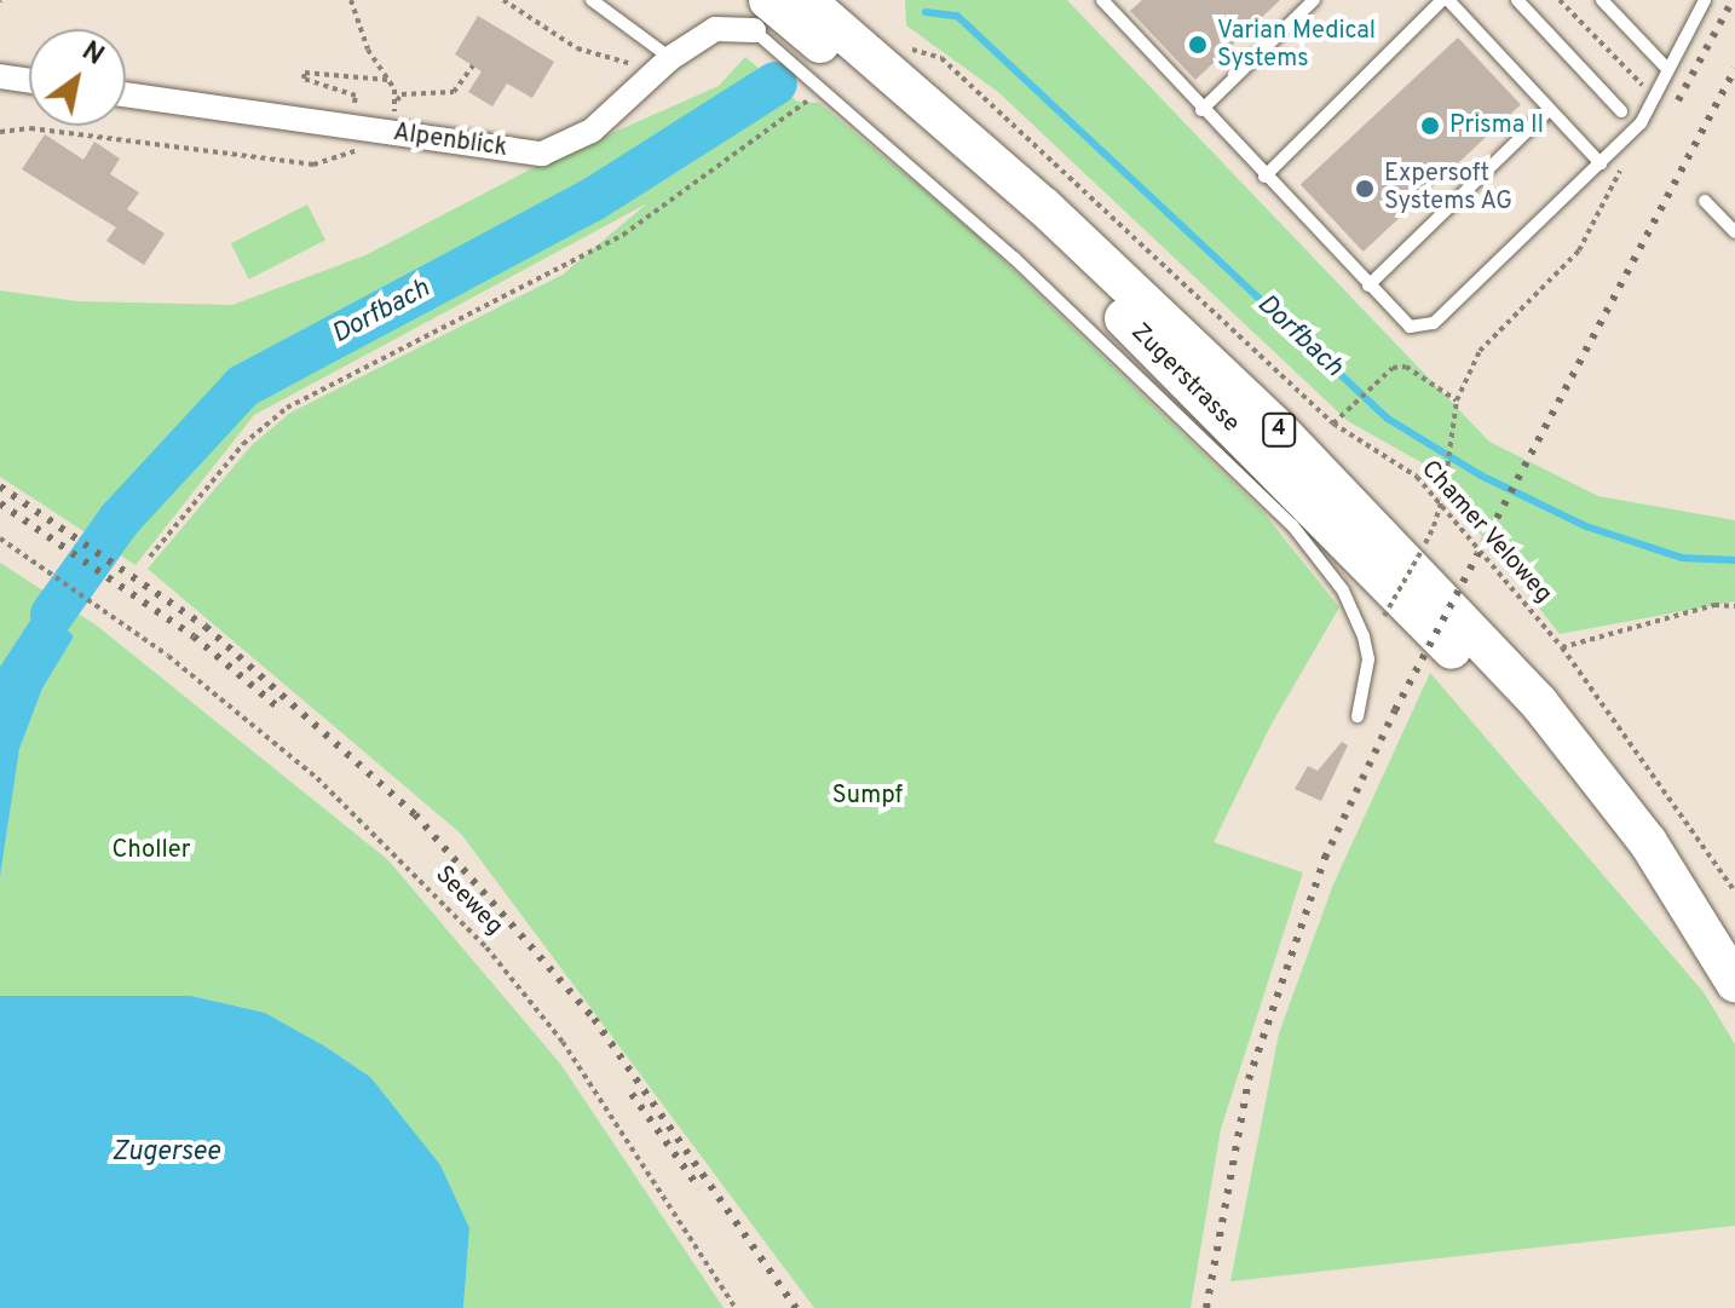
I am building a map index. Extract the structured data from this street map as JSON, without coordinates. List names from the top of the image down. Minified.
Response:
{"streets":{"main road":["Zugerstrasse","4"],"street":["Alpenblick"],"path":["Chamer Veloweg","Seeweg"]},"crossings":[["Alpenblick","Zugerstrasse"]],"water":["Dorfbach","Zugersee"],"parks":["Sumpf","Choller"],"places":["Varian Medical Systems","Prisma II","Expersoft Systems AG"],"north":"top right"}
